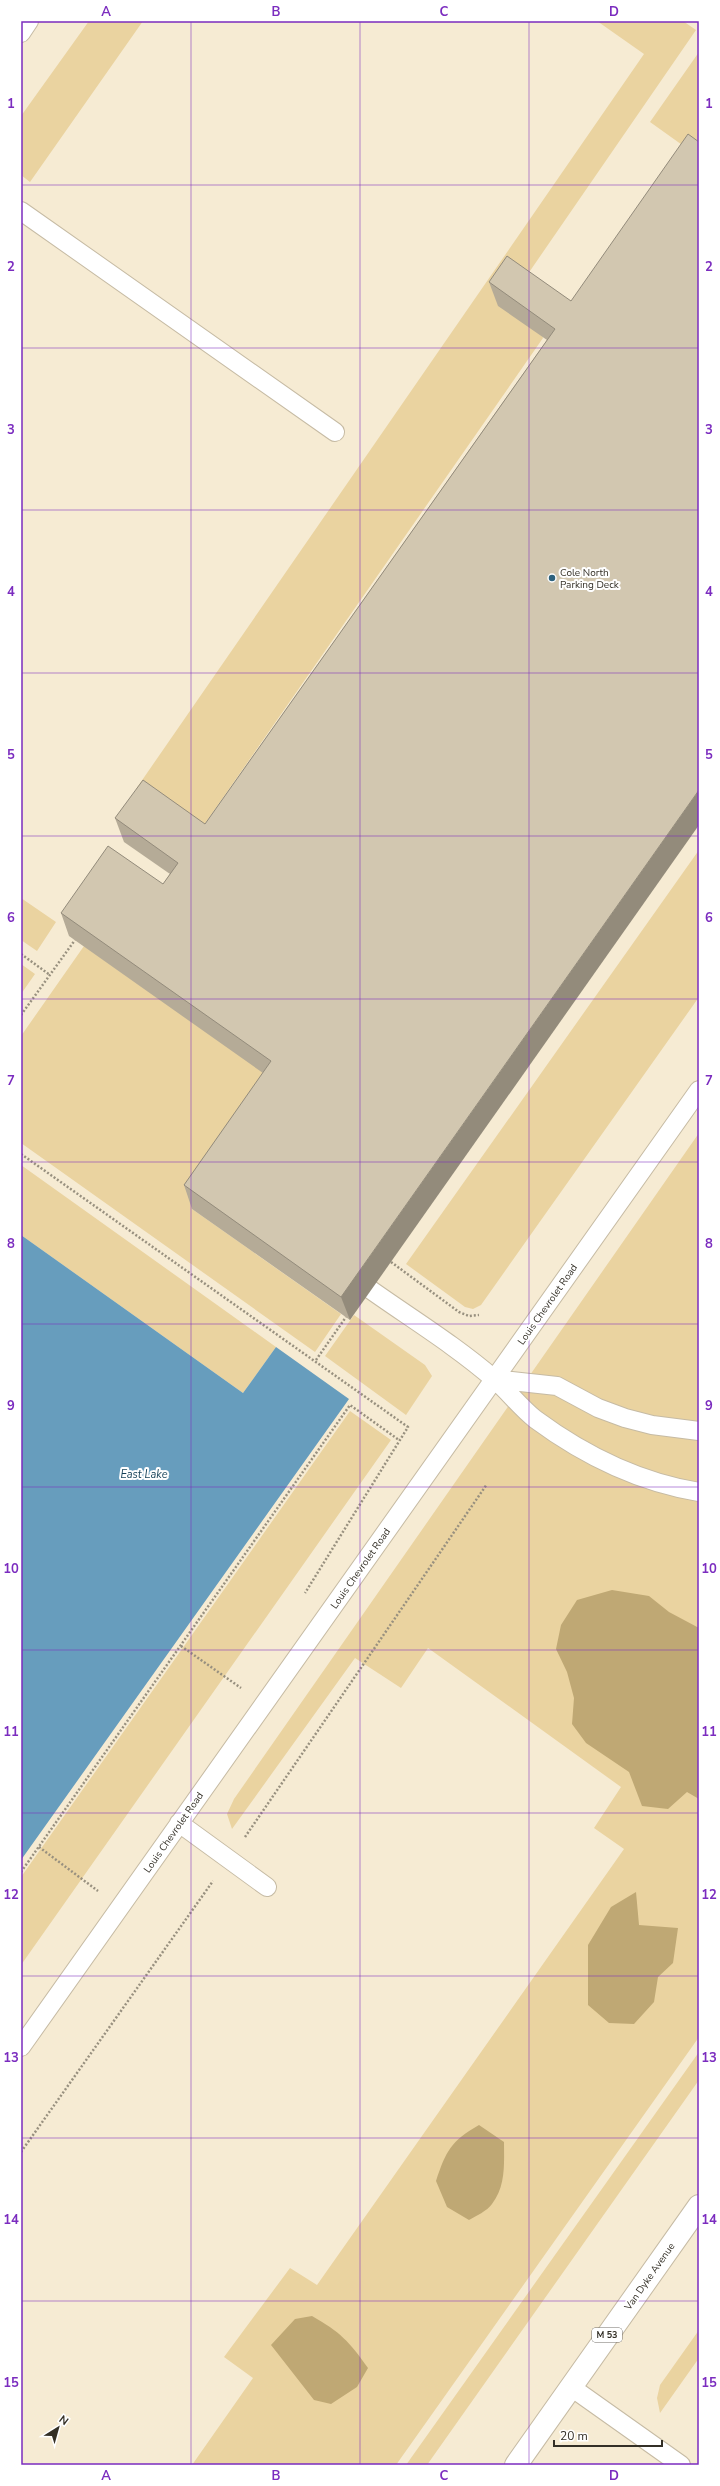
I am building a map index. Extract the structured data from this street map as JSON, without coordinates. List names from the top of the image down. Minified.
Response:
{"streets":{"main road":["Van Dyke Avenue","M 53"],"lane":["Louis Chevrolet Road"]},"water":["East Lake"],"places":["Cole North Parking Deck"],"scale_bar":"20 m","north":"top right","grid":{"columns":["A","B","C","D"],"rows":["1","2","3","4","5","6","7","8","9","10","11","12","13","14","15"]}}
